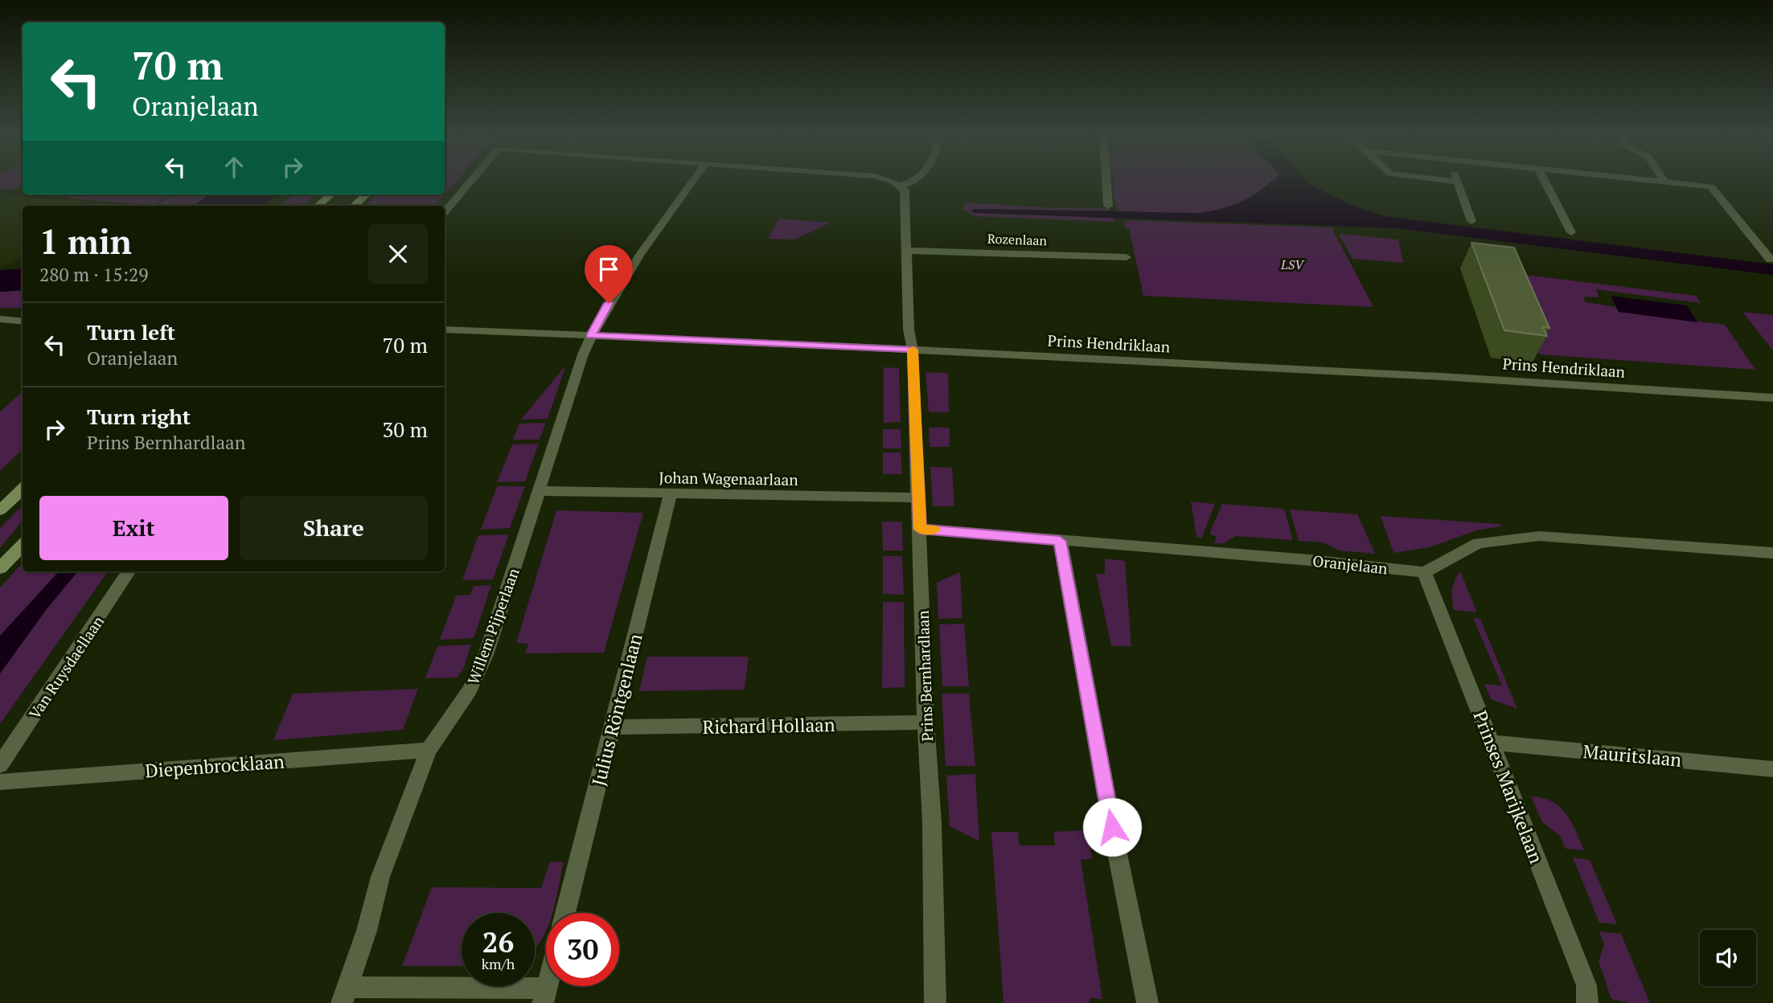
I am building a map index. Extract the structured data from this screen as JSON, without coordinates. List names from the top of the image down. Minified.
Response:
{"streets":{"street":["Rozenlaan","Prins Hendriklaan","Johan Wagenaarlaan","Oranjelaan","Willem Pijperlaan","Van Ruysdaellaan","Prins Bernhardlaan","Julius Röntgenlaan","Richard Hollaan","Mauritslaan","Diepenbrocklaan","Prinses Marijkelaan"]},"crossings":[["Prins Hendriklaan","Willem Pijperlaan"],["Prins Hendriklaan","Prins Bernhardlaan"],["Johan Wagenaarlaan","Willem Pijperlaan"],["Johan Wagenaarlaan","Prins Bernhardlaan"],["Johan Wagenaarlaan","Julius Röntgenlaan"],["Oranjelaan","Prins Bernhardlaan"],["Oranjelaan","Prinses Marijkelaan"],["Willem Pijperlaan","Diepenbrocklaan"],["Prins Bernhardlaan","Richard Hollaan"],["Julius Röntgenlaan","Richard Hollaan"],["Mauritslaan","Prinses Marijkelaan"]],"parks":["LSV"],"page":{"turn":["70 m","Oranjelaan"],"heading":["1 min","280 m · 15:29"],"list":[{"name":"Turn left","note":"Oranjelaan","value":"70 m"},{"name":"Turn right","note":"Prins Bernhardlaan","value":"30 m"}],"buttons":["Exit","Share"],"speed":"26 km/h","limit":"30"}}
